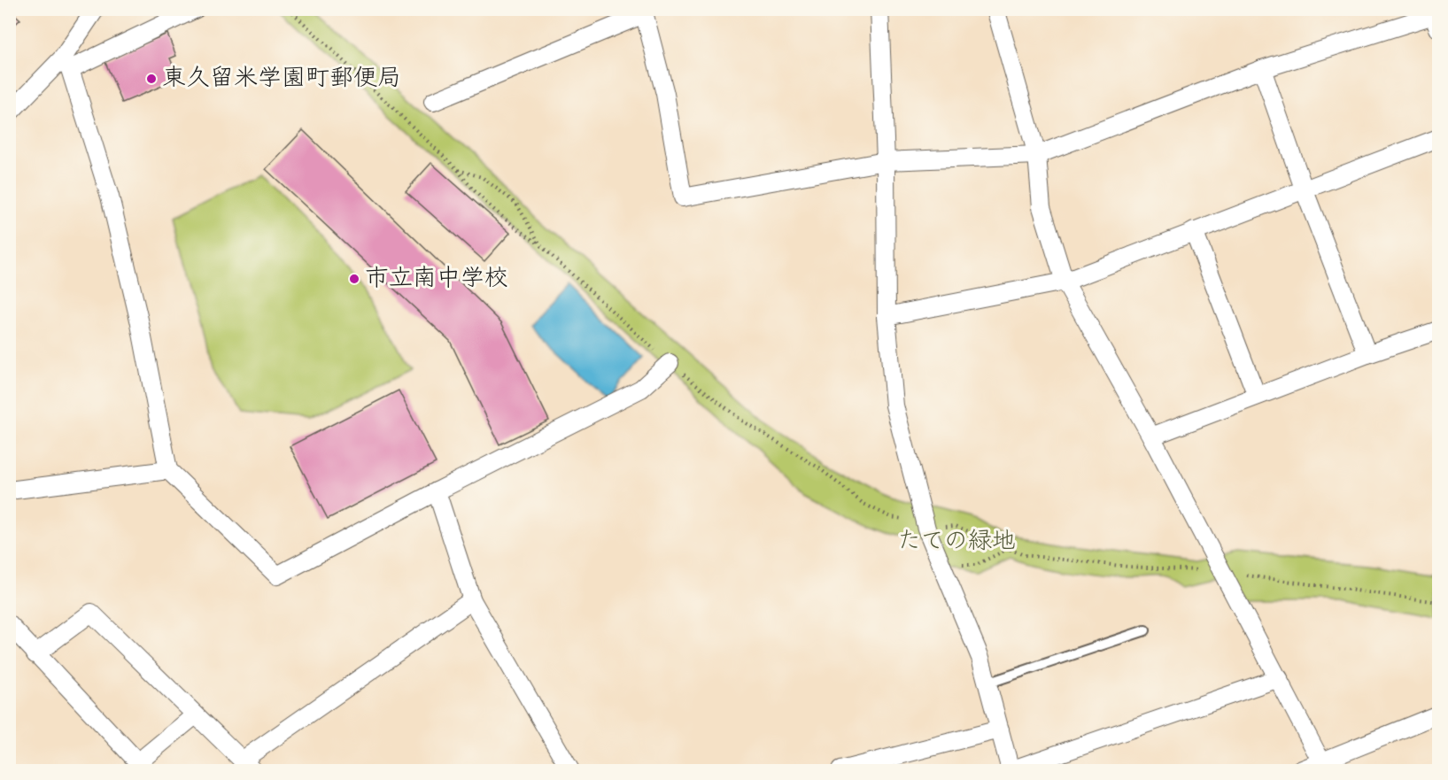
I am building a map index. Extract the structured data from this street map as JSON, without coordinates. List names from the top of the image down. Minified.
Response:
{"parks":["たての緑地"],"places":["東久留米学園町郵便局","市立南中学校"]}
